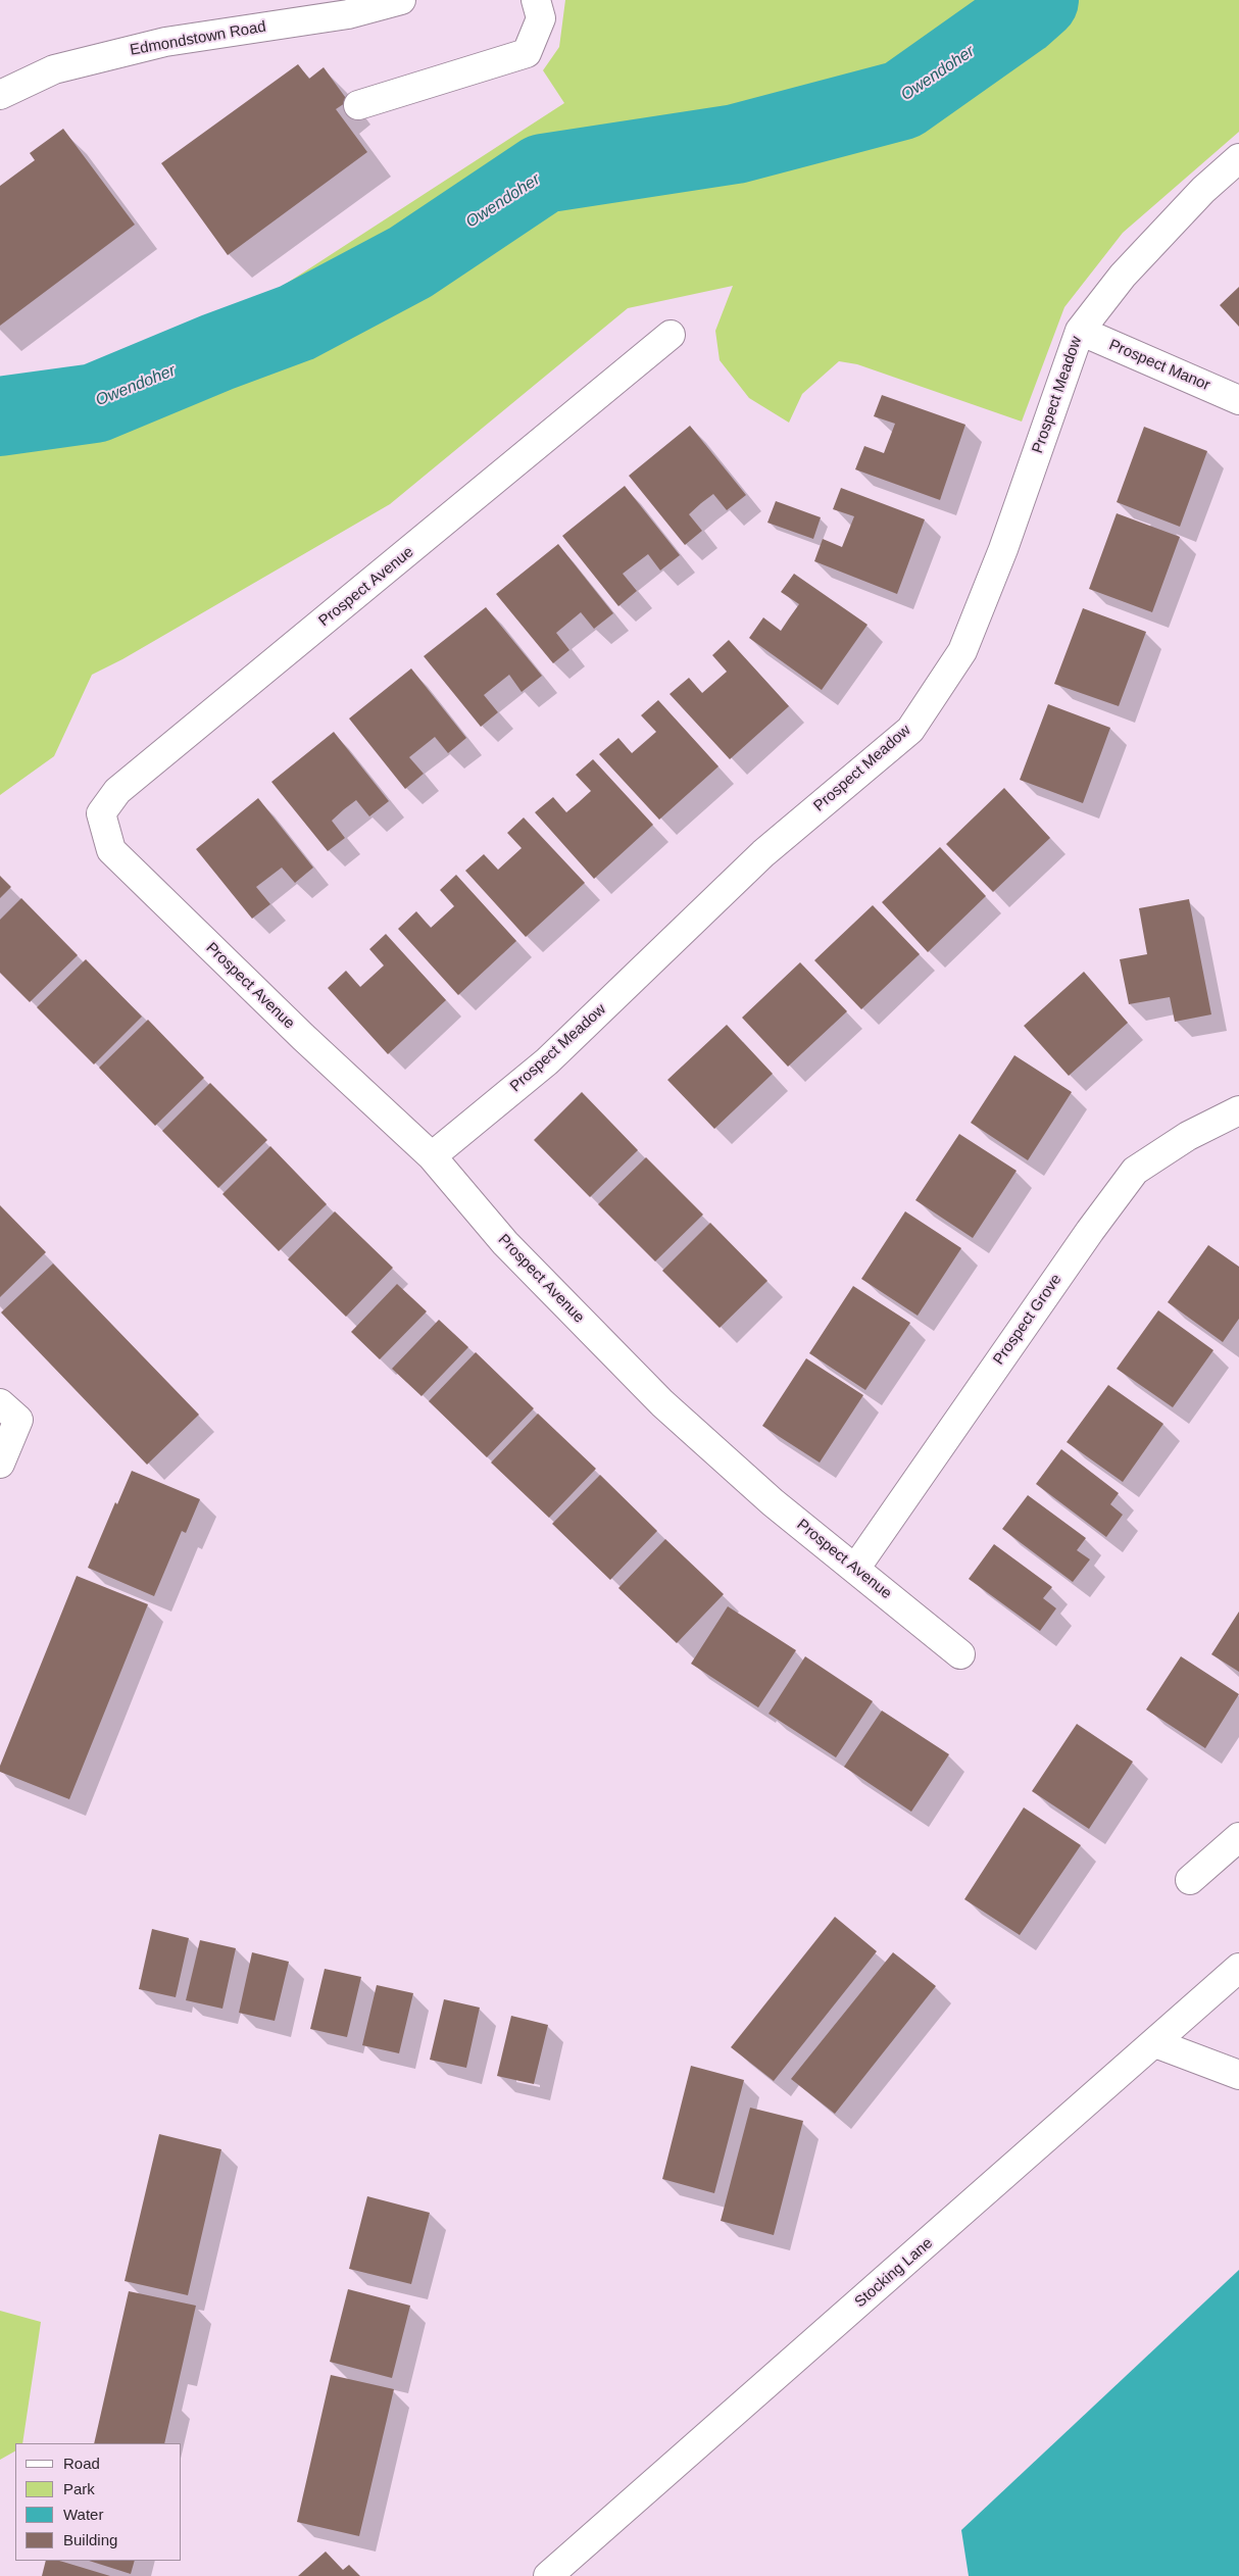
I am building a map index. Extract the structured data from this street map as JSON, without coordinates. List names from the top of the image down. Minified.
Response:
{"streets":{"street":["Edmondstown Road","Prospect Manor","Prospect Meadow","Prospect Avenue","Prospect Grove","Stocking Lane"]},"crossings":[["Prospect Manor","Prospect Meadow"],["Prospect Meadow","Prospect Avenue"],["Prospect Avenue","Prospect Grove"]],"water":["Owendoher"],"legend":["Road","Park","Water","Building"]}
